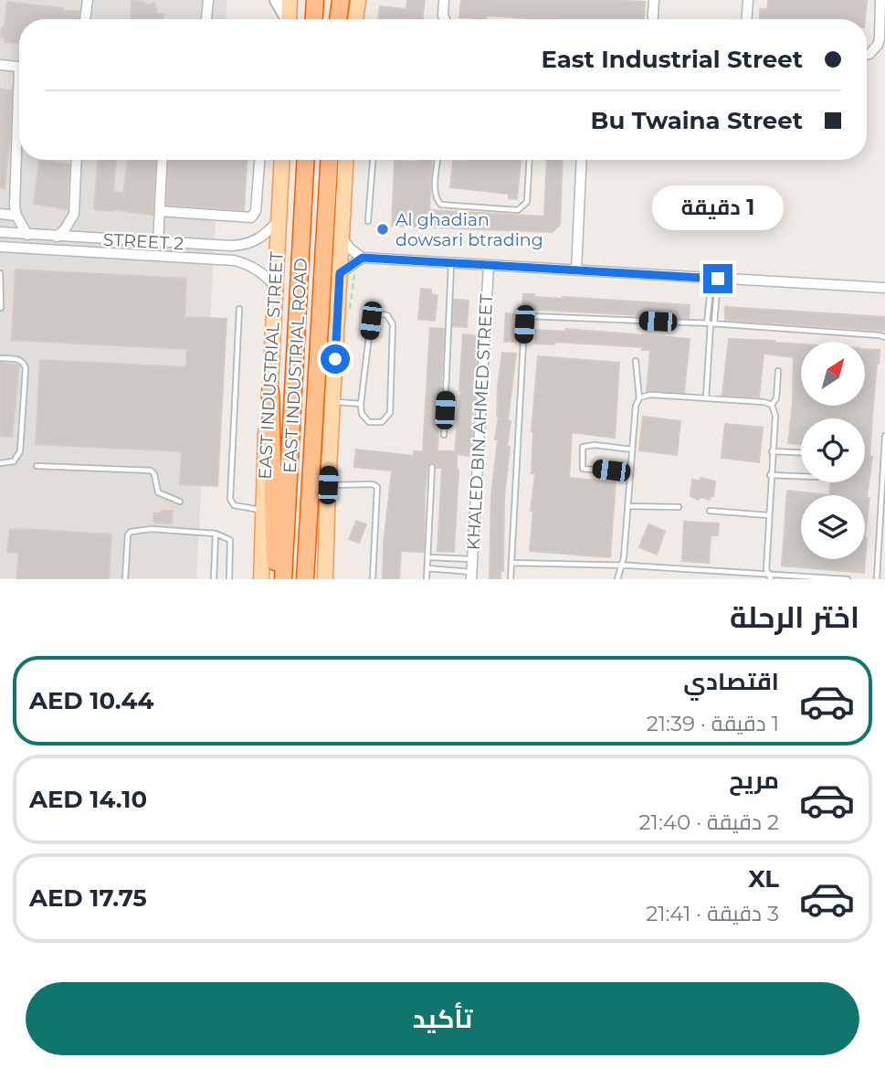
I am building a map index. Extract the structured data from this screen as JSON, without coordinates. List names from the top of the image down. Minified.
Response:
{"streets":{"highway":["EAST INDUSTRIAL ROAD"],"main road":["EAST INDUSTRIAL STREET"],"street":["STREET 2","KHALED BIN AHMED STREET"]},"crossings":[["STREET 2","EAST INDUSTRIAL STREET"]],"places":["Al ghadian dowsari btrading"],"north":"top right","page":{"banner":["East Industrial Street","Bu Twaina Street"],"bubble":"1 دقيقة","heading":"اختر الرحلة","list":[{"name":"اقتصادي","note":"1 دقيقة · 21:39","value":"AED 10.44"},{"name":"مريح","note":"2 دقيقة · 21:40","value":"AED 14.10"},{"name":"XL","note":"3 دقيقة · 21:41","value":"AED 17.75"}],"buttons":"تأكيد"}}
